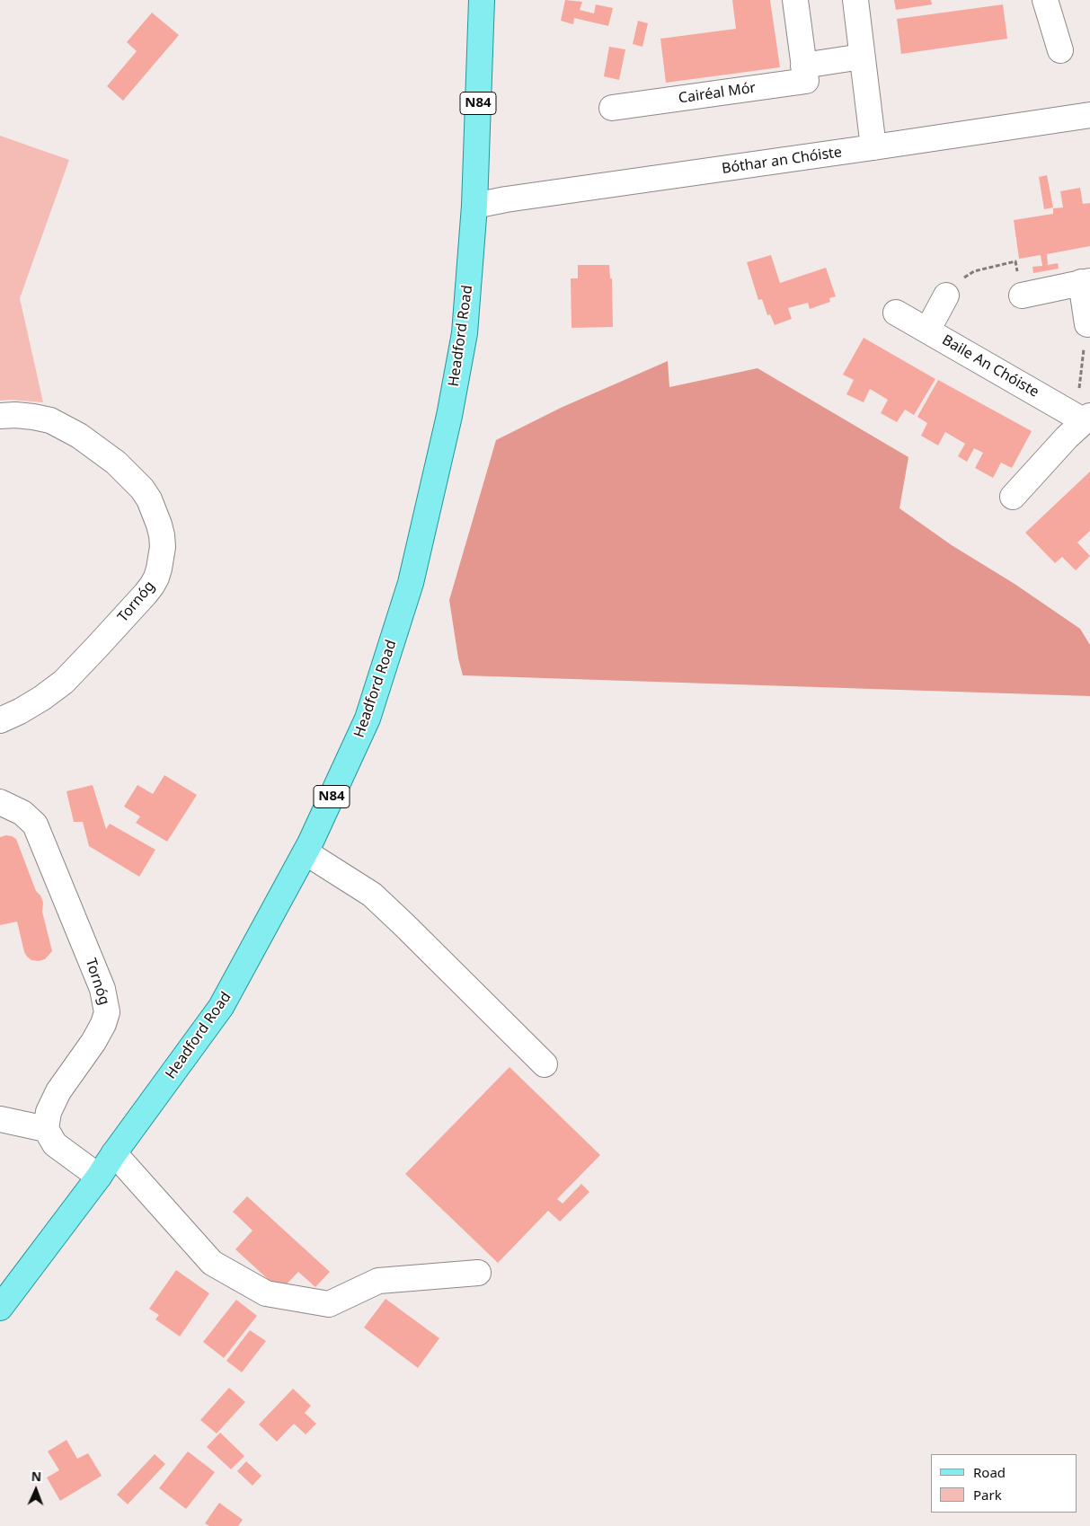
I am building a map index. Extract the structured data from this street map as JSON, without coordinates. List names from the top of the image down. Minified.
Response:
{"streets":{"main road":["N84","Headford Road"],"street":["Cairéal Mór","Bóthar an Chóiste","Baile An Chóiste","Tornóg"]},"crossings":[["Bóthar an Chóiste","Headford Road"]],"legend":["Road","Park"],"north":"top"}
